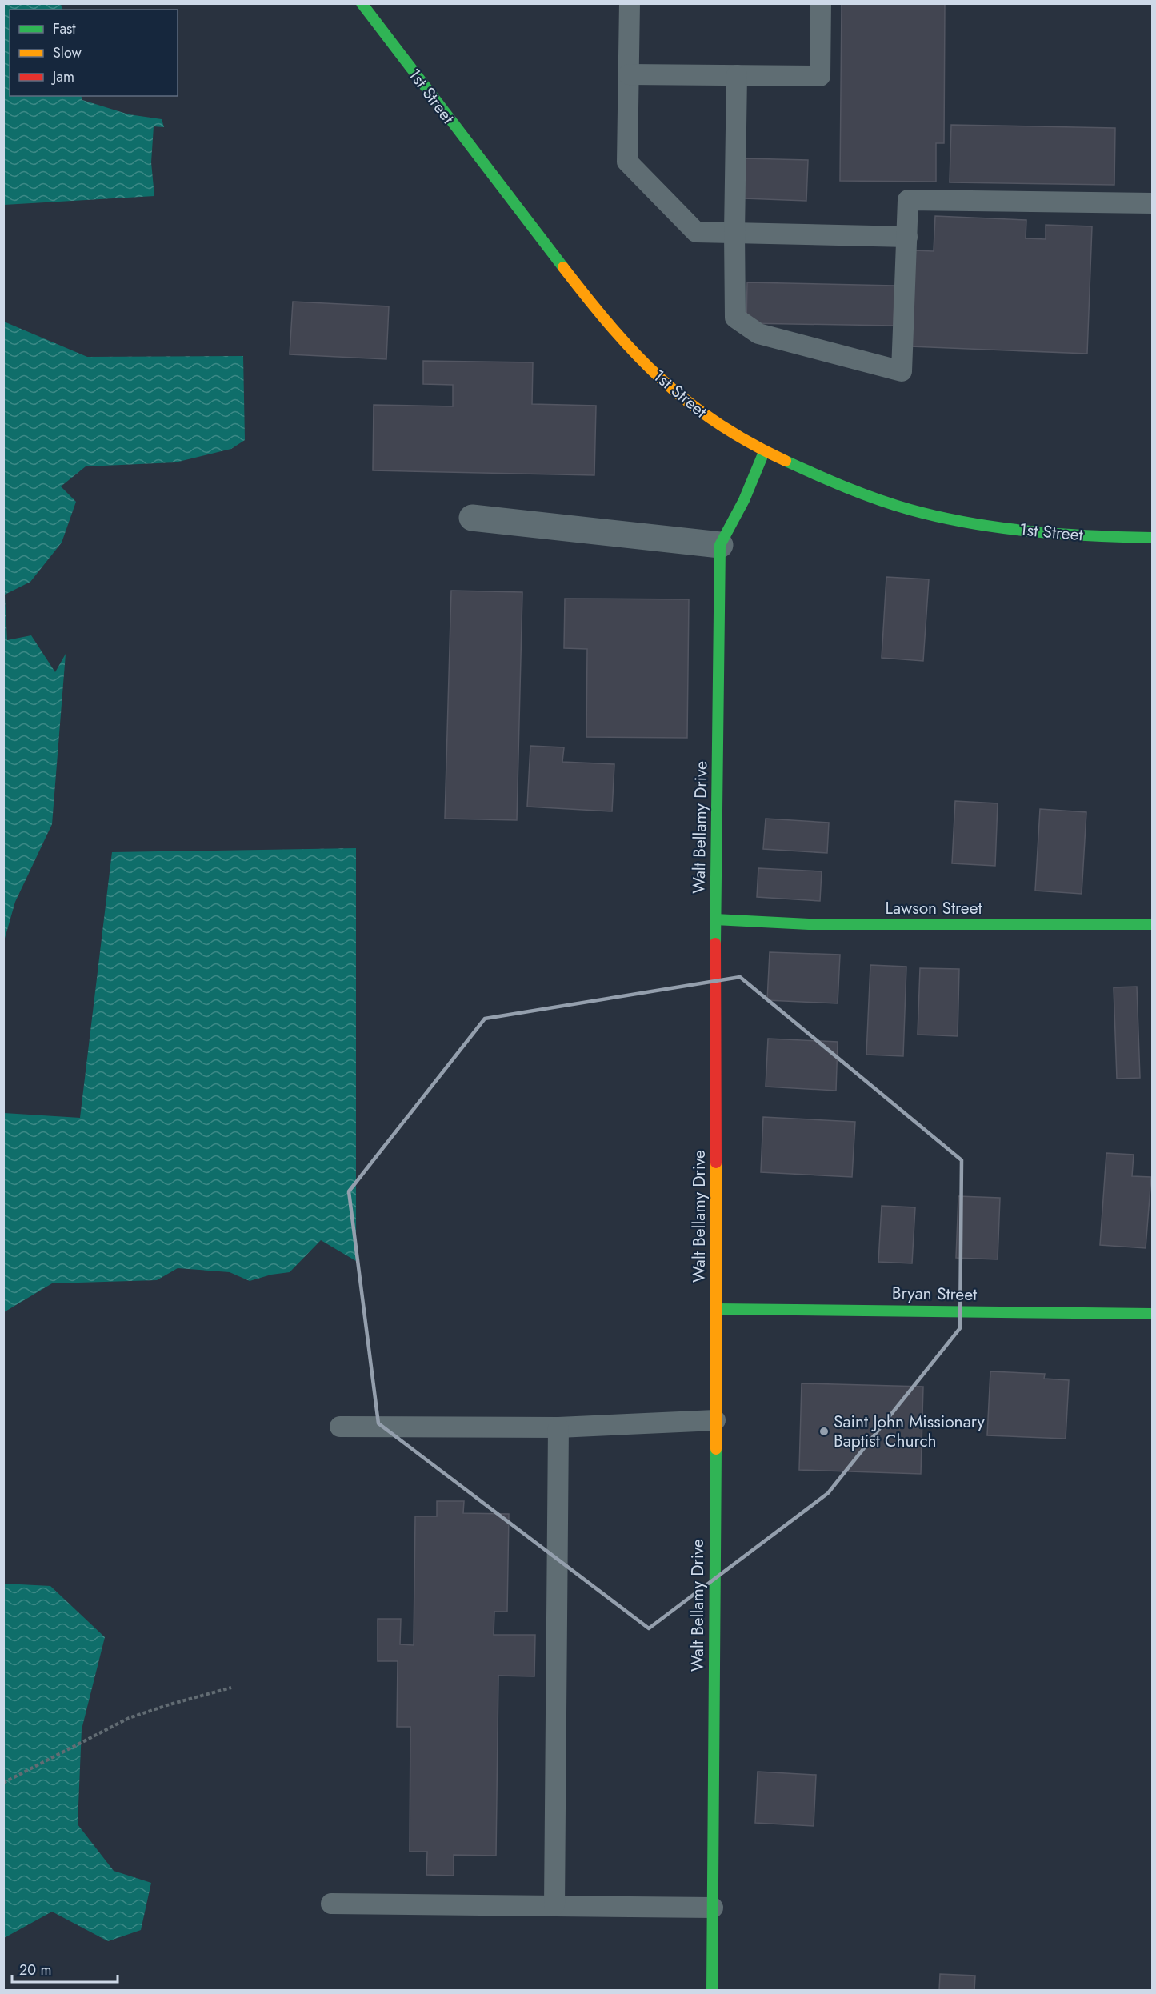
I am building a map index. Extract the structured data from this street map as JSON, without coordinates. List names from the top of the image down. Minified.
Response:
{"streets":{"street":["1st Street","Walt Bellamy Drive","Lawson Street","Bryan Street"]},"crossings":[["1st Street","Walt Bellamy Drive"],["Walt Bellamy Drive","Lawson Street"],["Walt Bellamy Drive","Bryan Street"]],"places":["Saint John Missionary Baptist Church"],"legend":["Fast","Slow","Jam"],"scale_bar":"20 m"}
